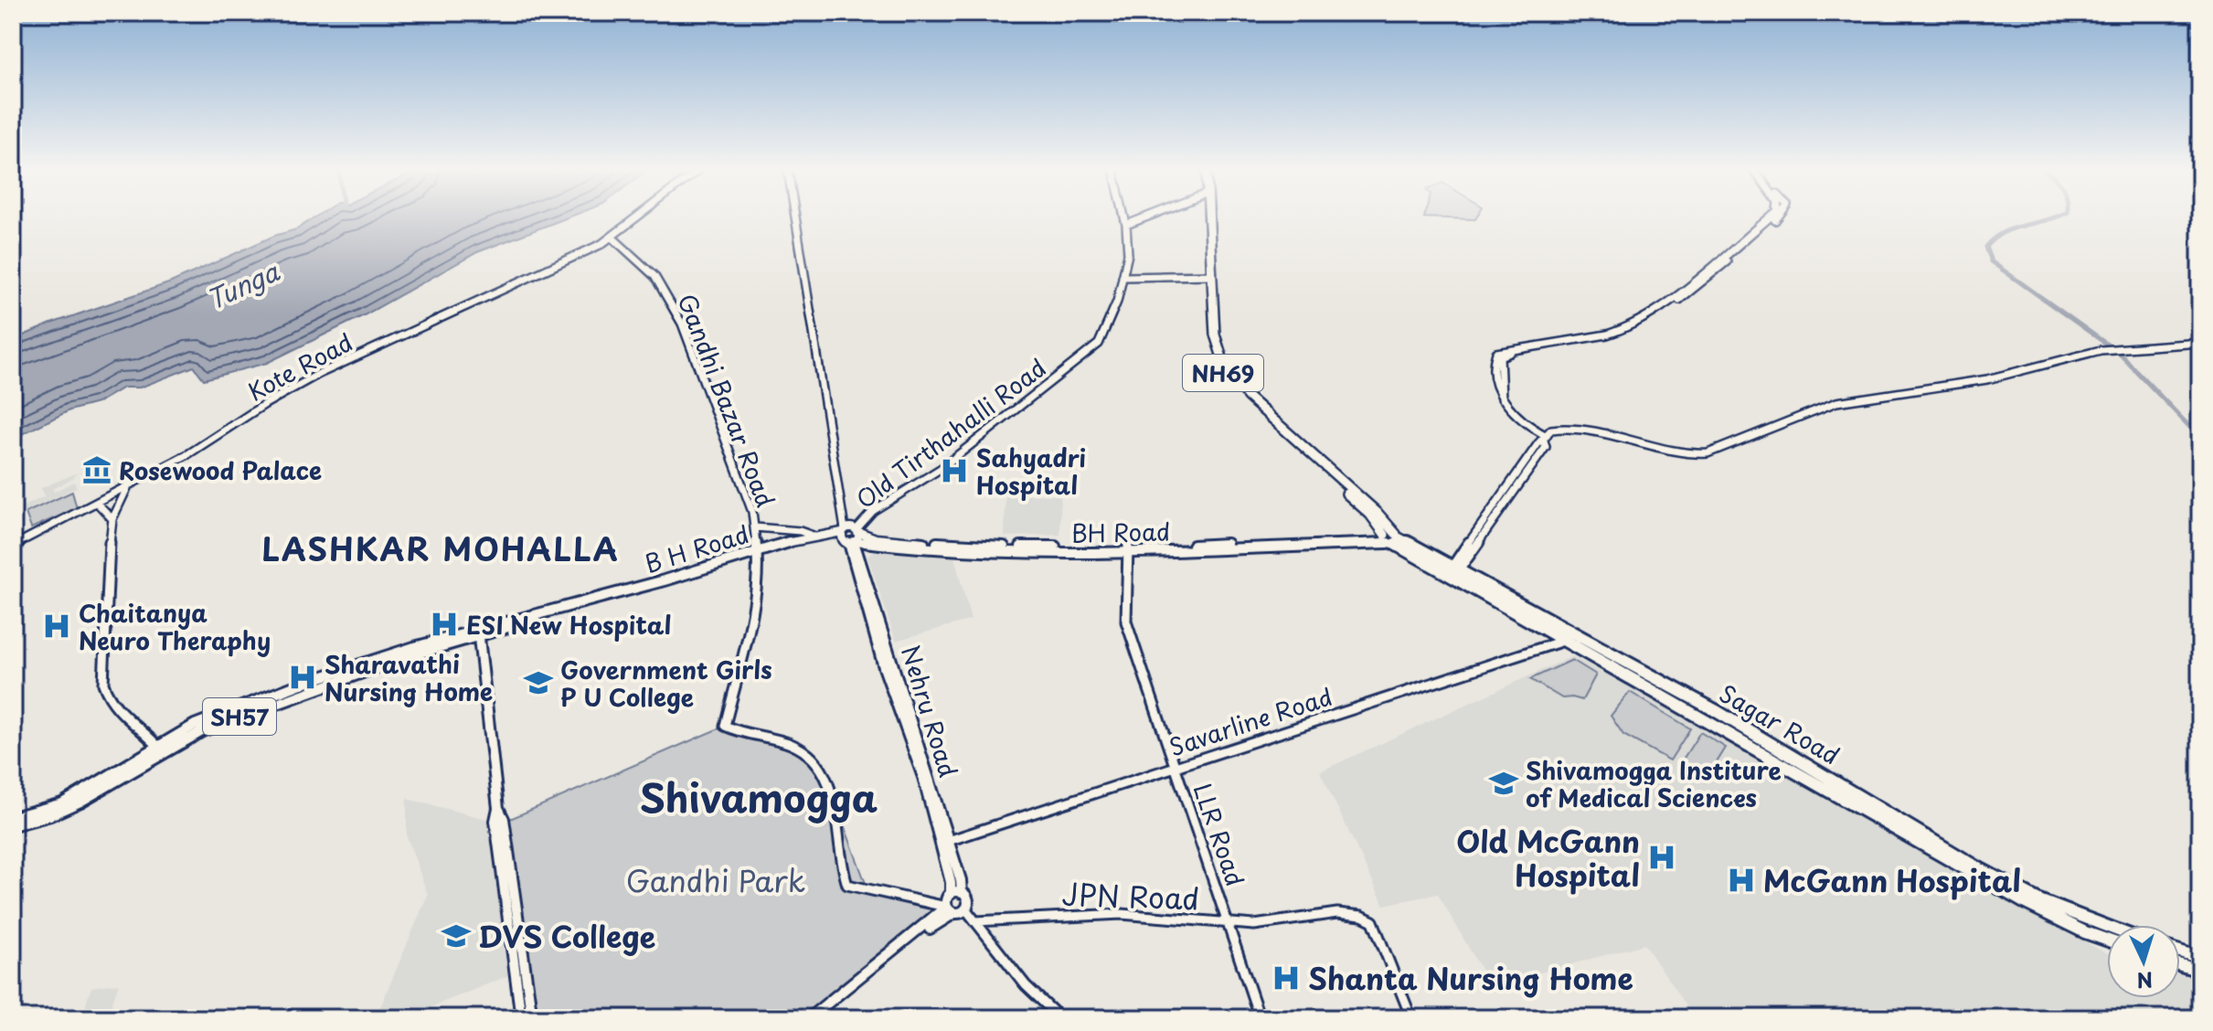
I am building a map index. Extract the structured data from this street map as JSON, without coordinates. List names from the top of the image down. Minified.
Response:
{"streets":{"highway":["NH69","Sagar Road"],"main road":["BH Road","B H Road","Nehru Road","SH57"],"street":["Kote Road","Gandhi Bazar Road","Old Tirthahalli Road","Savarline Road","LLR Road","JPN Road"]},"crossings":[["Kote Road","Gandhi Bazar Road"],["NH69","BH Road"],["NH69","Sagar Road"],["Gandhi Bazar Road","B H Road"],["Old Tirthahalli Road","BH Road"],["BH Road","B H Road"],["BH Road","Nehru Road"],["BH Road","Sagar Road"],["BH Road","LLR Road"],["B H Road","Nehru Road"],["Nehru Road","Savarline Road"],["Savarline Road","Sagar Road"],["Savarline Road","LLR Road"],["LLR Road","JPN Road"]],"districts":["LASHKAR MOHALLA","Shivamogga"],"water":["Tunga"],"parks":["Gandhi Park"],"places":{"museum":["Rosewood Palace"],"hospital":["Sahyadri Hospital","ESI New Hospital","Chaitanya Neuro Theraphy","Sharavathi Nursing Home","Old McGann Hospital","McGann Hospital","Shanta Nursing Home"],"school or university":["Government Girls P U College","Shivamogga Institure of Medical Sciences","DVS College"]},"north":"bottom"}
